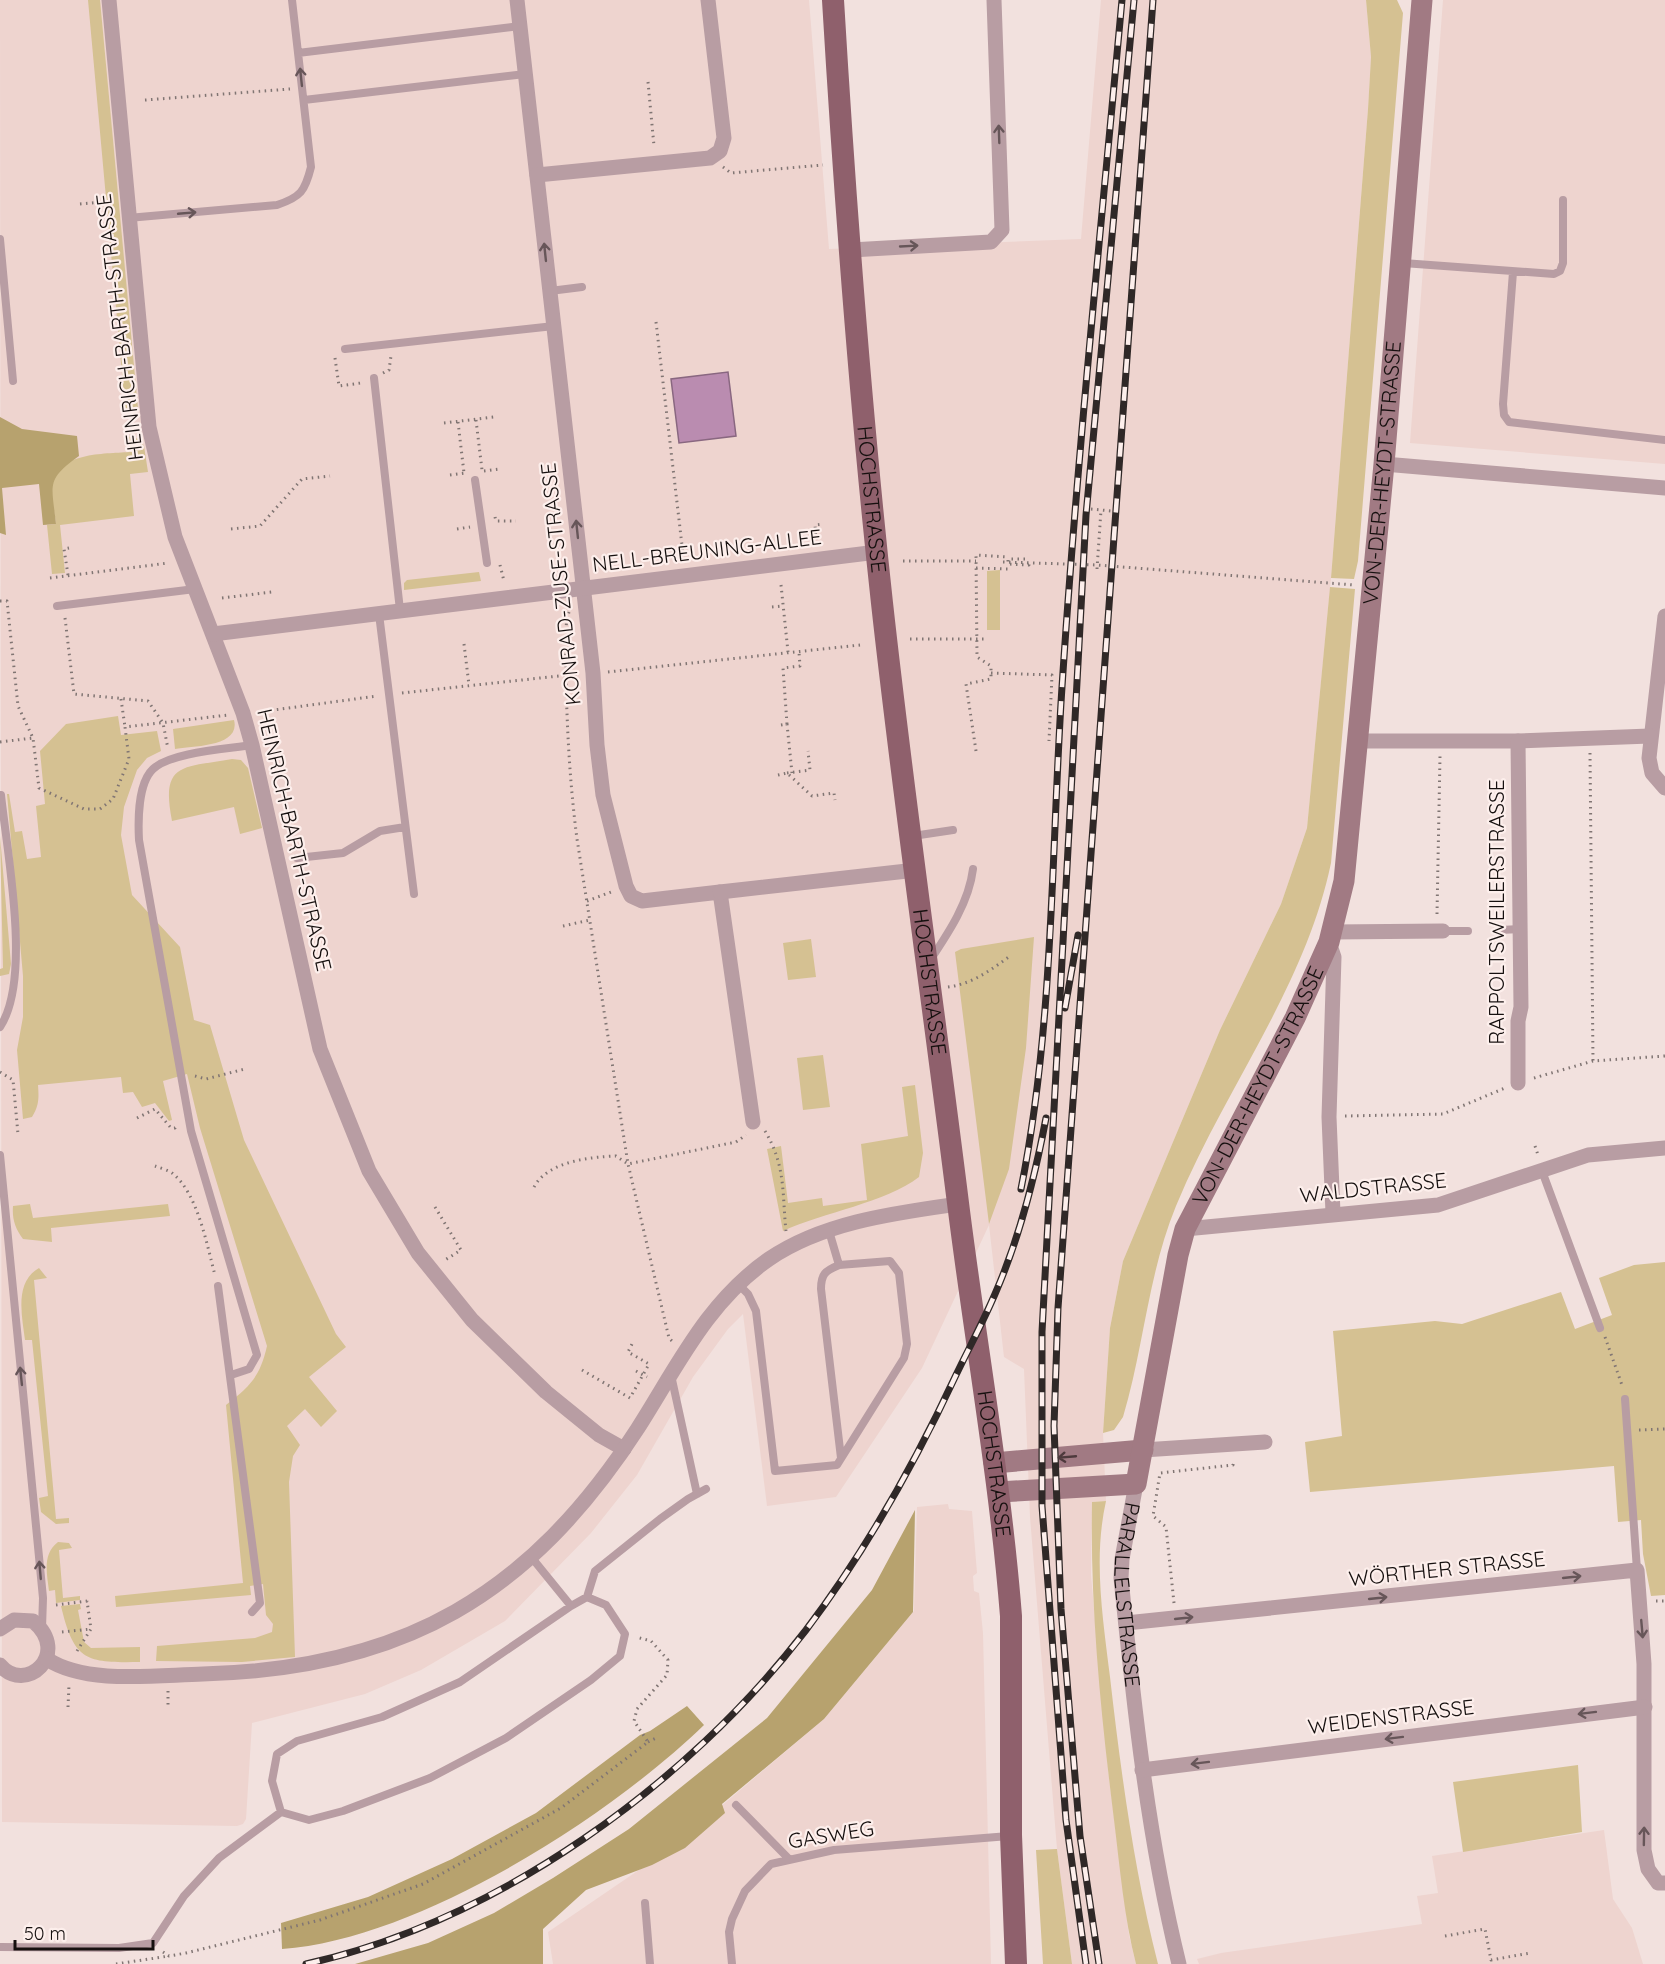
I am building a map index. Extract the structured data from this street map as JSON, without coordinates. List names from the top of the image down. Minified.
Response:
{"streets":{"main road":["VON-DER-HEYDT-STRASSE","HOCHSTRASSE","PARALLELSTRASSE"],"street":["HEINRICH-BARTH-STRASSE","NELL-BREUNING-ALLEE","KONRAD-ZUSE-STRASSE","RAPPOLTSWEILERSTRASSE","WALDSTRASSE","WÖRTHER STRASSE","WEIDENSTRASSE"],"lane":["GASWEG"]},"crossings":[["HEINRICH-BARTH-STRASSE","NELL-BREUNING-ALLEE"],["VON-DER-HEYDT-STRASSE","WALDSTRASSE"],["VON-DER-HEYDT-STRASSE","PARALLELSTRASSE"],["HOCHSTRASSE","NELL-BREUNING-ALLEE"],["HOCHSTRASSE","KONRAD-ZUSE-STRASSE"],["HOCHSTRASSE","GASWEG"],["NELL-BREUNING-ALLEE","KONRAD-ZUSE-STRASSE"],["WALDSTRASSE","PARALLELSTRASSE"],["WÖRTHER STRASSE","PARALLELSTRASSE"],["PARALLELSTRASSE","WEIDENSTRASSE"]],"one_way":["WÖRTHER STRASSE","WEIDENSTRASSE"],"scale_bar":"50 m"}
